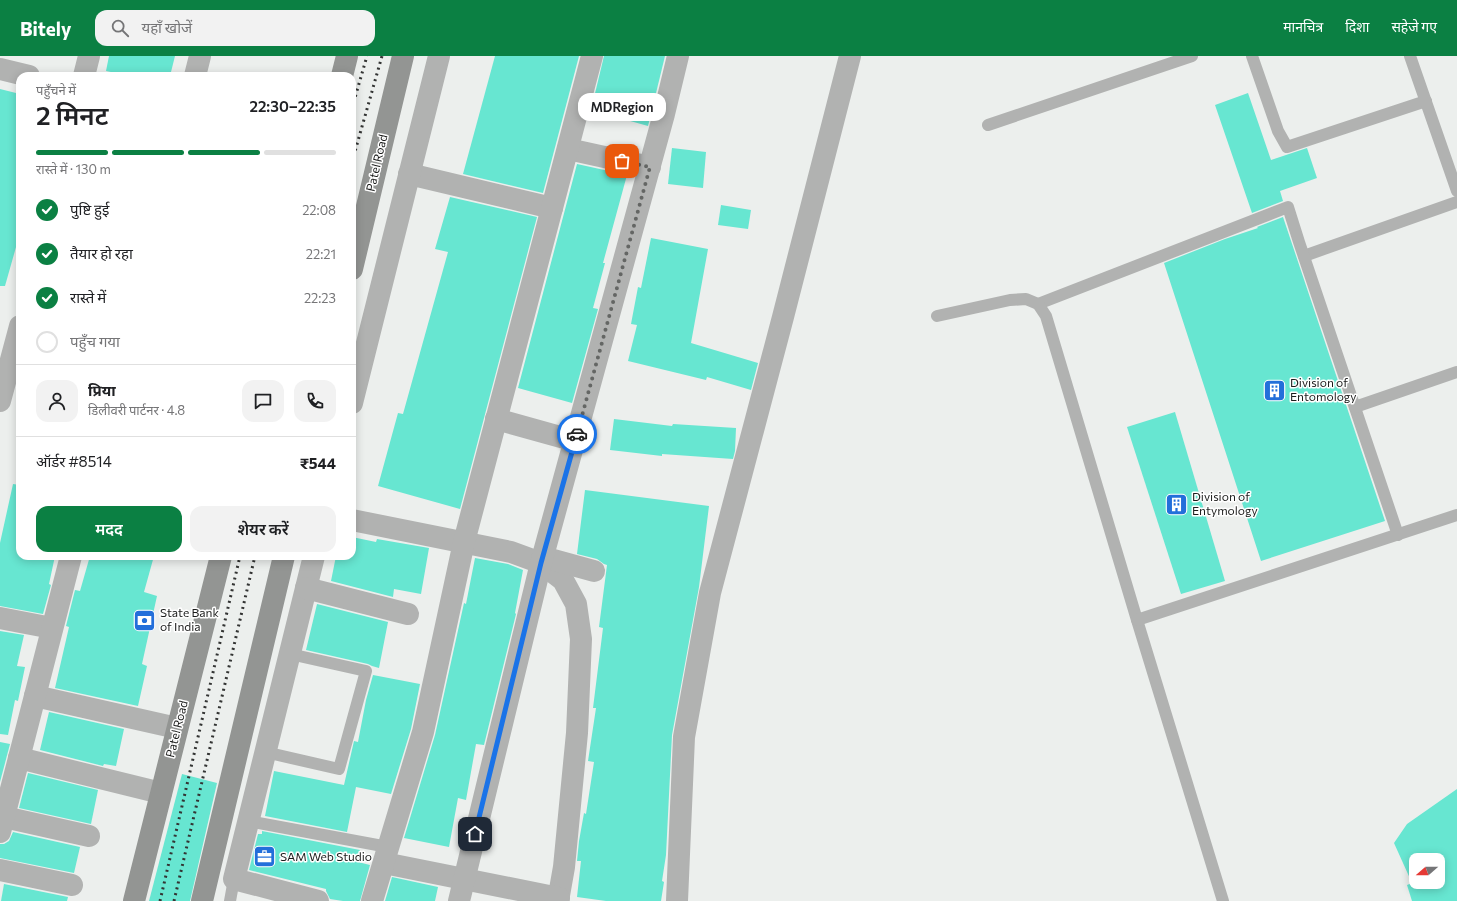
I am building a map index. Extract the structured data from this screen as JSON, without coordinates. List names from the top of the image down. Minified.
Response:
{"streets":{"main road":["Patel Road"]},"places":{"other":["MDRegion"],"building":["Division of Entomology","Division of Entymology"],"bank":["State Bank of India"],"office":["SAM Web Studio"]},"north":"left","page":{"header":"Bitely","search":"यहाँ खोजें","nav":["मानचित्र","दिशा","सहेजे गए"],"heading":["2 मिनट","पहुँचने में","22:30–22:35"],"panel":["प्रिया","डिलीवरी पार्टनर · 4.8","ऑर्डर #8514","₹544"],"bubble":"MDRegion","bar":"रास्ते में · 130 m","list":[["पुष्टि हुई","22:08"],["तैयार हो रहा","22:21"],["रास्ते में","22:23"],"पहुँच गया"],"buttons":["मदद","शेयर करें"]}}
